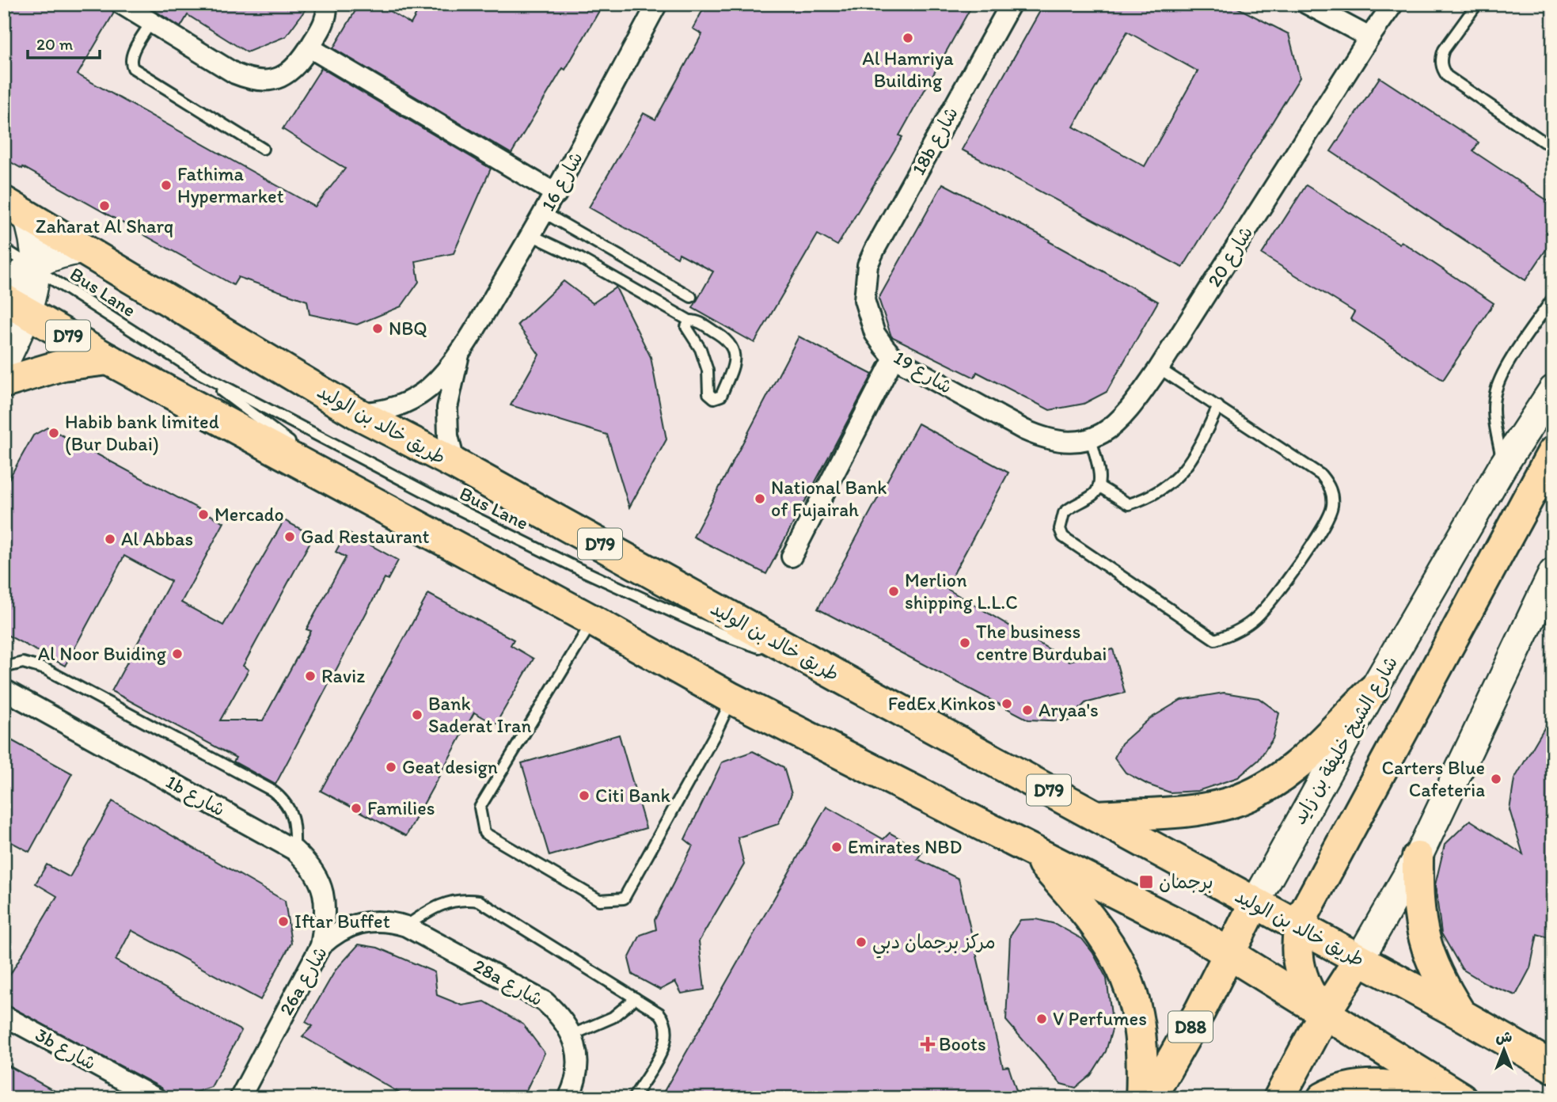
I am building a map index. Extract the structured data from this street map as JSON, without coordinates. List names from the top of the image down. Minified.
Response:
{"streets":{"main road":["D79","طريق خالد بن الوليد","شارع الشيخ خليفة بن زايد","D88"],"street":["18b شارع","شارع 16","شارع 20","شارع 19","1b شارع","26a شارع","28a شارع","3b شارع"],"lane":["Bus Lane"]},"crossings":[["18b شارع","شارع 19"],["شارع 16","طريق خالد بن الوليد"],["شارع 20","شارع 19"],["Bus Lane","طريق خالد بن الوليد"],["D79","شارع الشيخ خليفة بن زايد"],["طريق خالد بن الوليد","شارع الشيخ خليفة بن زايد"],["1b شارع","26a شارع"],["26a شارع","28a شارع"]],"places":{"other":["Al Hamriya Building","Fathima Hypermarket","Zaharat Al Sharq","NBQ","Habib bank limited (Bur Dubai)","National Bank of Fujairah","Mercado","Gad Restaurant","Al Abbas","Merlion shipping L.L.C","The business centre Burdubai","Al Noor Buiding","Raviz","FedEx Kinkos","Aryaa's","Bank Saderat Iran","Geat design","Carters Blue Cafeteria","Citi Bank","Families","Emirates NBD","Iftar Buffet","مركز برجمان دبي","V Perfumes"],"transit":["برجمان"],"health":["Boots"]},"scale_bar":"20 m","north":"top"}
